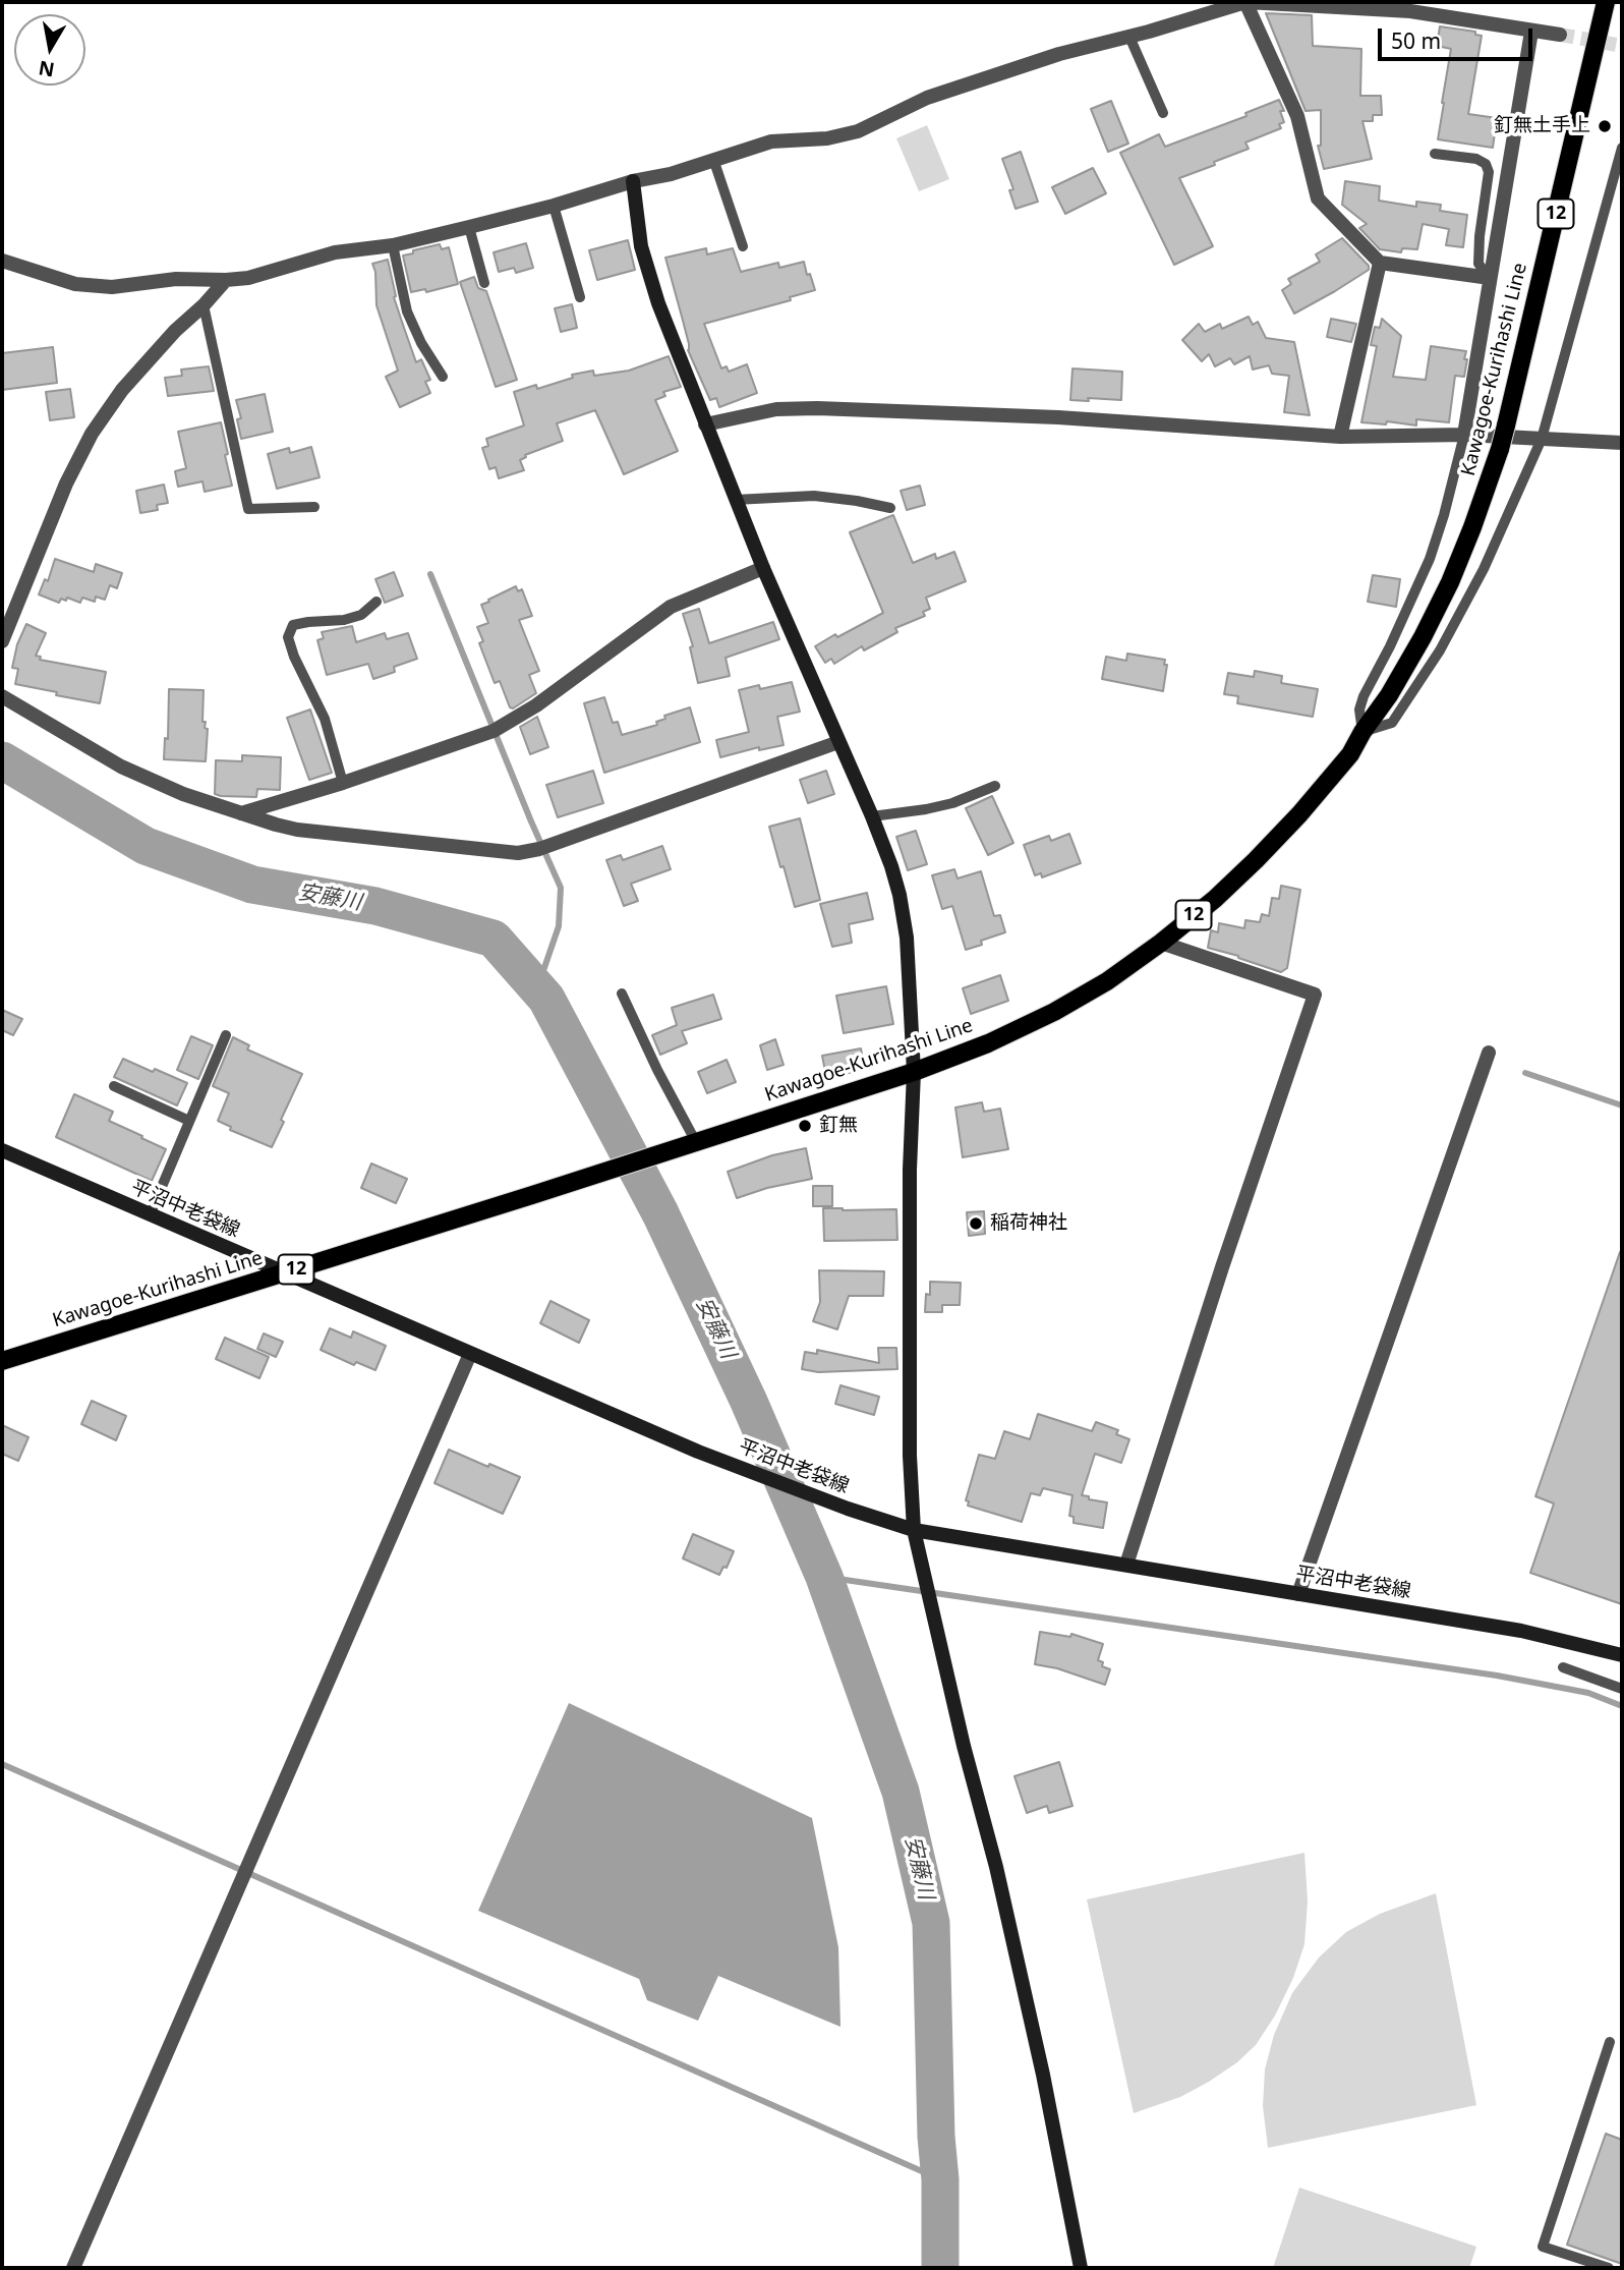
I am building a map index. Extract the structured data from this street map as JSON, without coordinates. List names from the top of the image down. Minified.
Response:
{"streets":{"main road":["12","Kawagoe-Kurihashi Line"],"street":["平沼中老袋線"]},"crossings":[["Kawagoe-Kurihashi Line","平沼中老袋線"]],"water":["安藤川"],"places":["釘無土手上","釘無","稲荷神社"],"scale_bar":"50 m","north":"bottom"}
